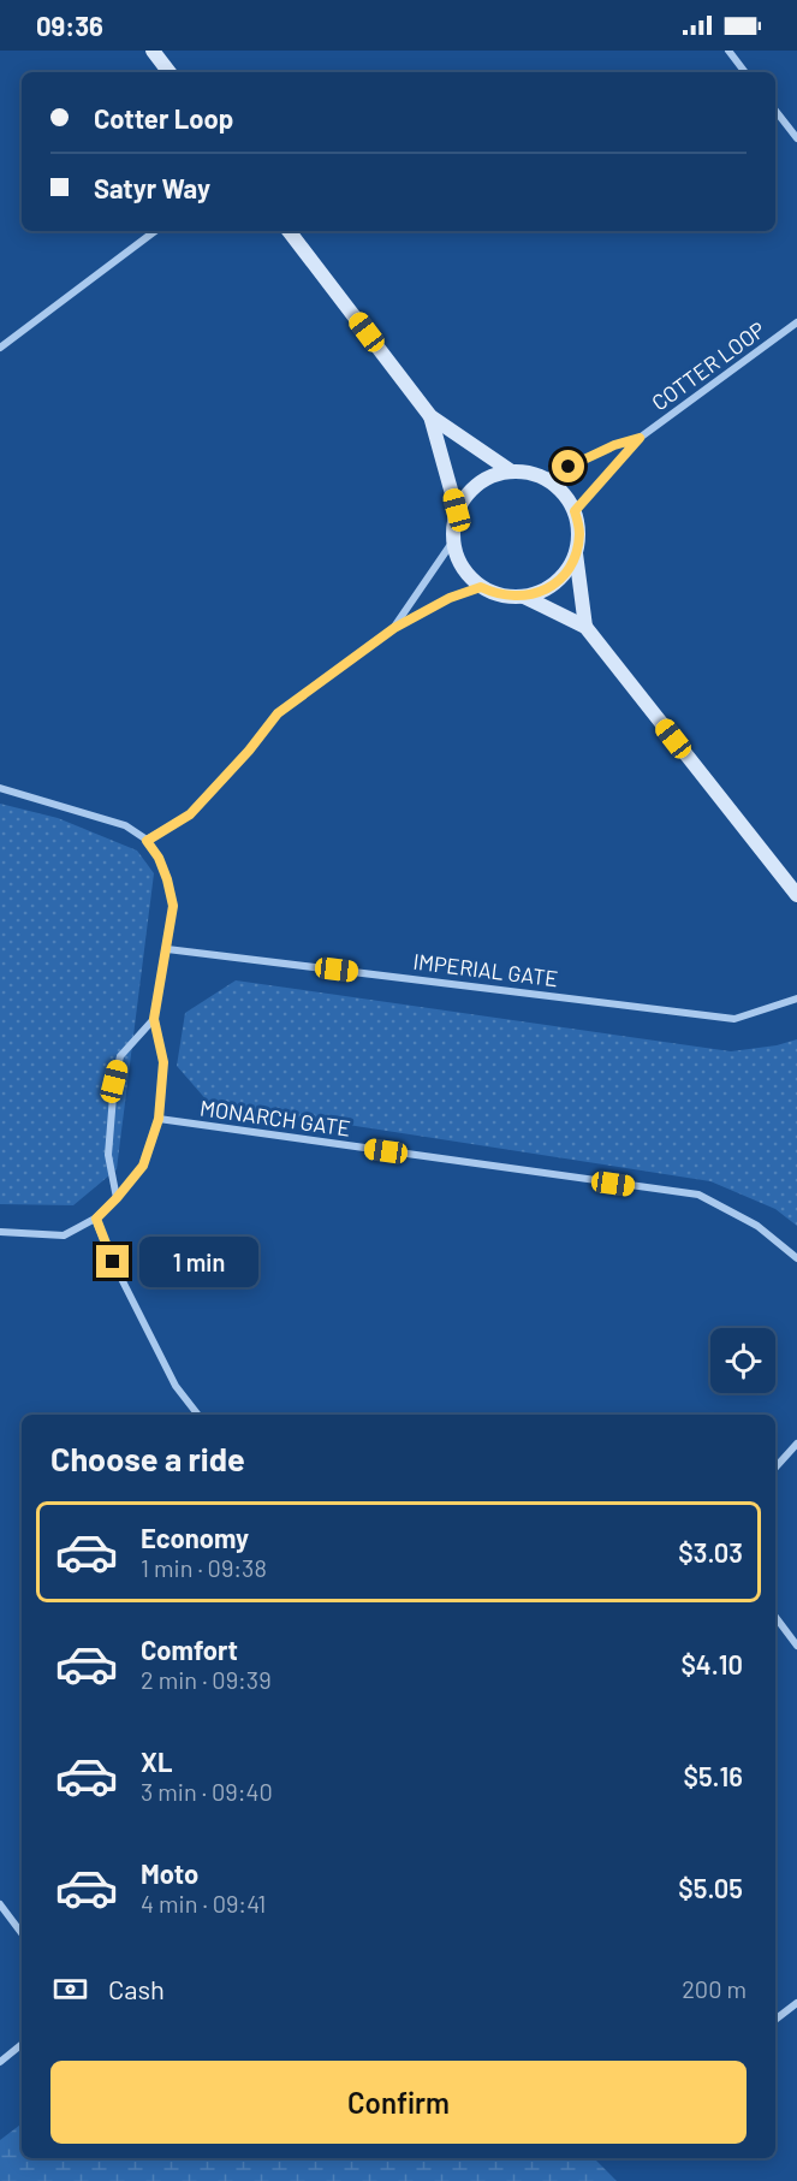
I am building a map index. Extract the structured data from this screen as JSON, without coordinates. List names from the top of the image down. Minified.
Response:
{"streets":{"street":["COTTER LOOP","IMPERIAL GATE","MONARCH GATE"]},"page":{"status":"09:36","banner":["Cotter Loop","Satyr Way"],"bubble":"1 min","heading":"Choose a ride","list":[{"name":"Economy","note":"1 min · 09:38","value":"$3.03"},{"name":"Comfort","note":"2 min · 09:39","value":"$4.10"},{"name":"XL","note":"3 min · 09:40","value":"$5.16"},{"name":"Moto","note":"4 min · 09:41","value":"$5.05"}],"pay":["Cash","200 m"],"buttons":"Confirm"}}
